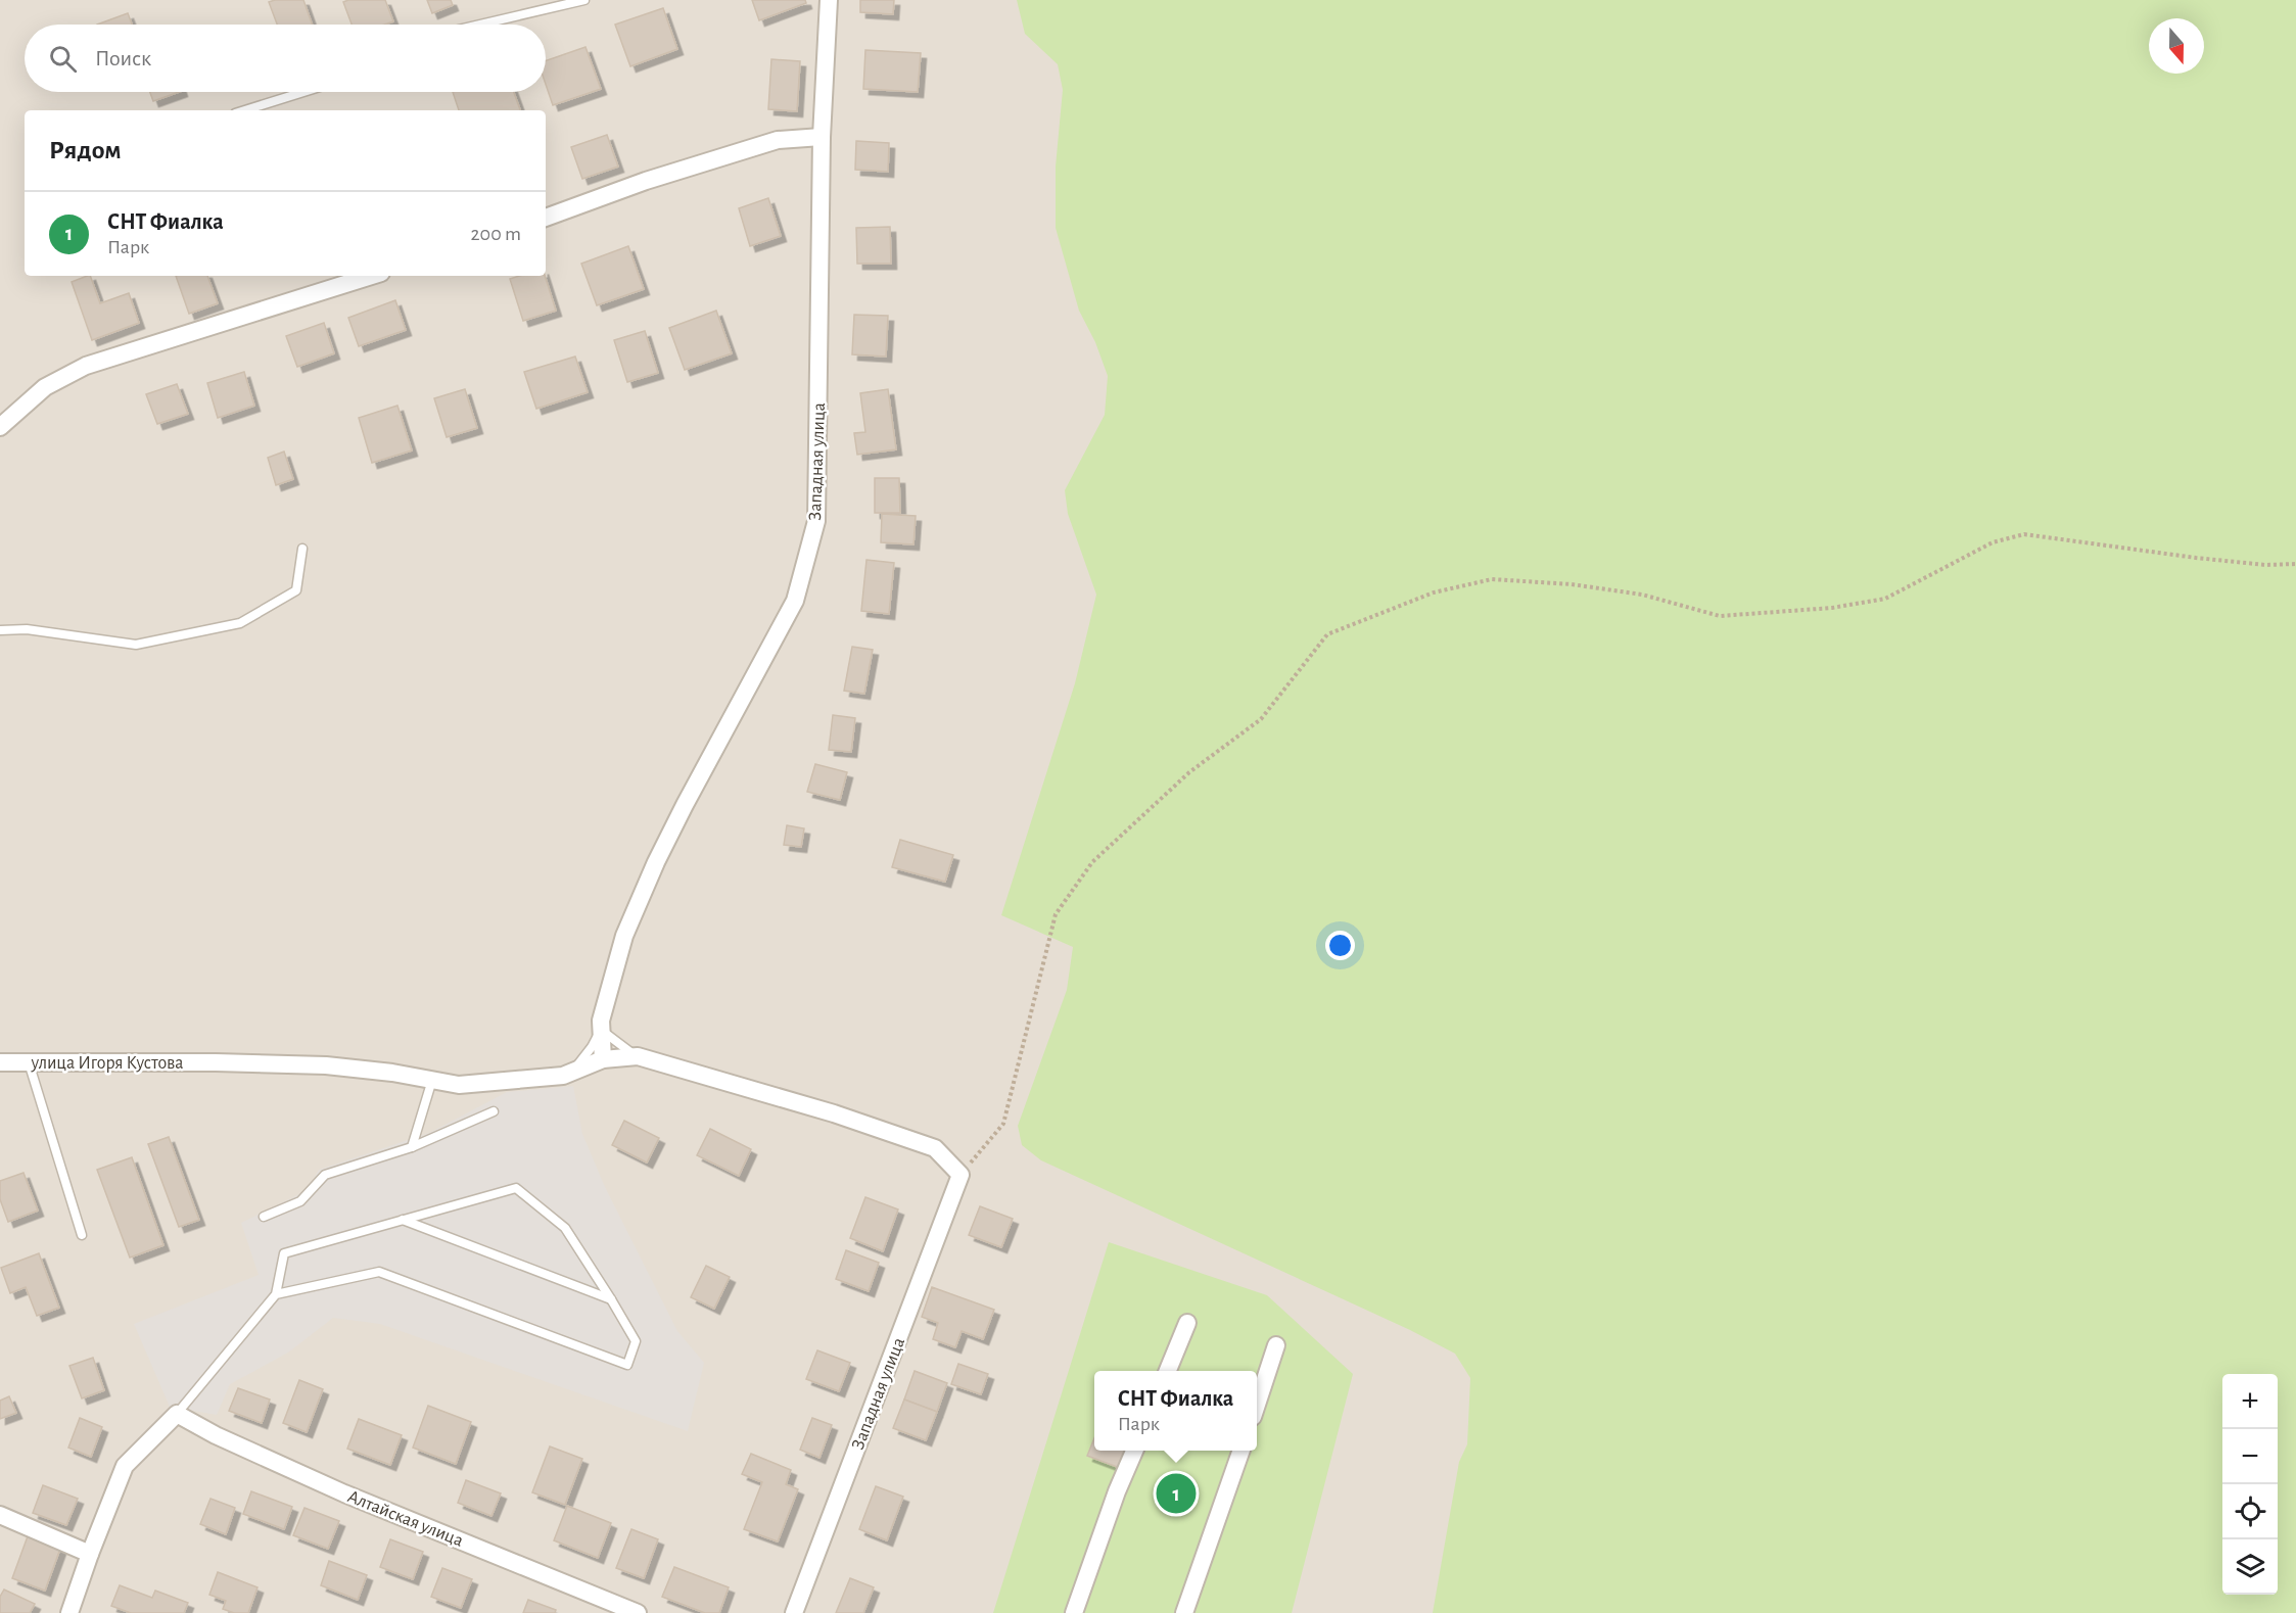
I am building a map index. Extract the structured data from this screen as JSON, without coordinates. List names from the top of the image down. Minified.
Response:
{"streets":{"street":["Западная улица","улица Игоря Кустова","Алтайская улица"]},"crossings":[["Западная улица","улица Игоря Кустова"]],"north":"bottom","page":{"search":"Поиск","heading":"Рядом","list":[{"mark":"1","name":"СНТ Фиалка","note":"Парк","value":"200 m"}],"popup":["СНТ Фиалка","Парк"],"map_buttons":["+","−"],"pins":"1"}}
